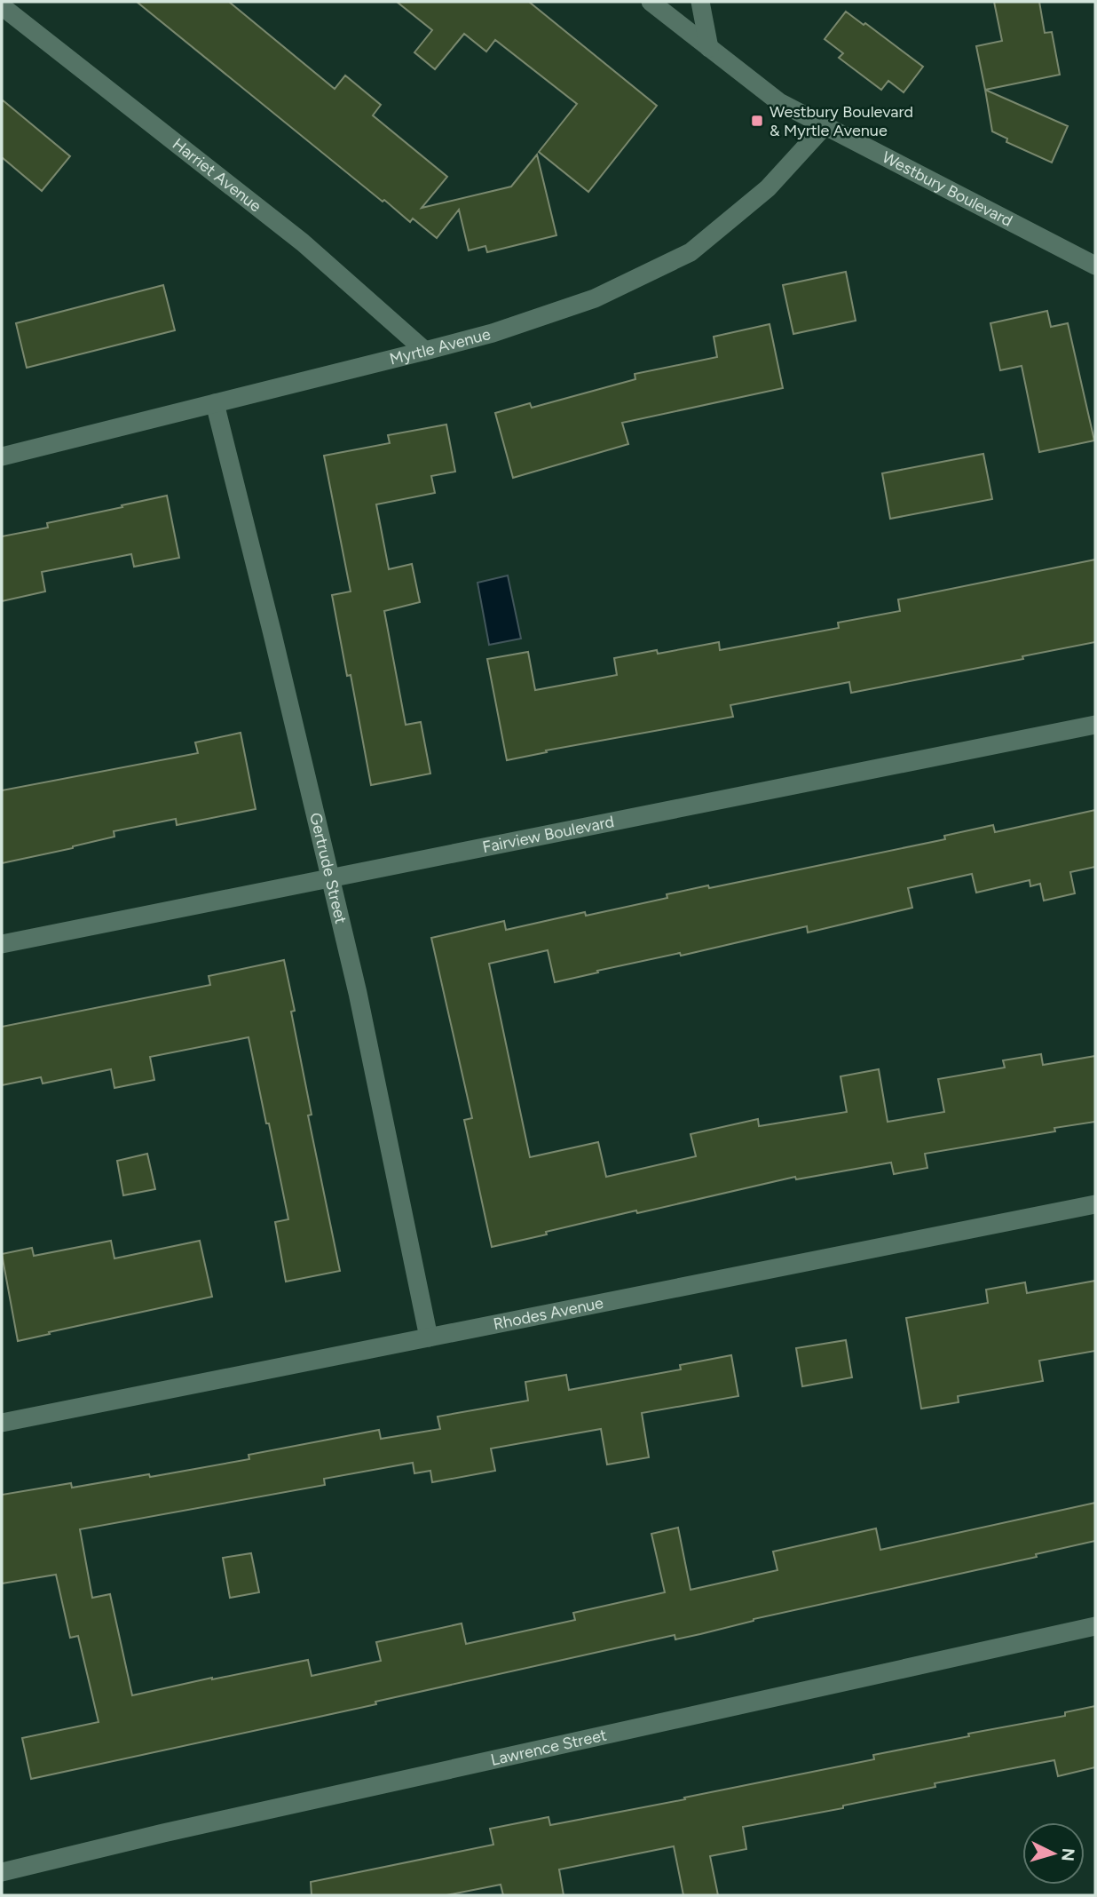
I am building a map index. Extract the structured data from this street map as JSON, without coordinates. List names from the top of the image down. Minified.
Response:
{"streets":{"street":["Harriet Avenue","Westbury Boulevard","Myrtle Avenue","Fairview Boulevard","Gertrude Street","Rhodes Avenue","Lawrence Street"]},"crossings":[["Harriet Avenue","Myrtle Avenue"],["Westbury Boulevard","Myrtle Avenue"],["Myrtle Avenue","Gertrude Street"],["Fairview Boulevard","Gertrude Street"],["Gertrude Street","Rhodes Avenue"]],"places":{"transit":["Westbury Boulevard & Myrtle Avenue"]},"north":"right"}
